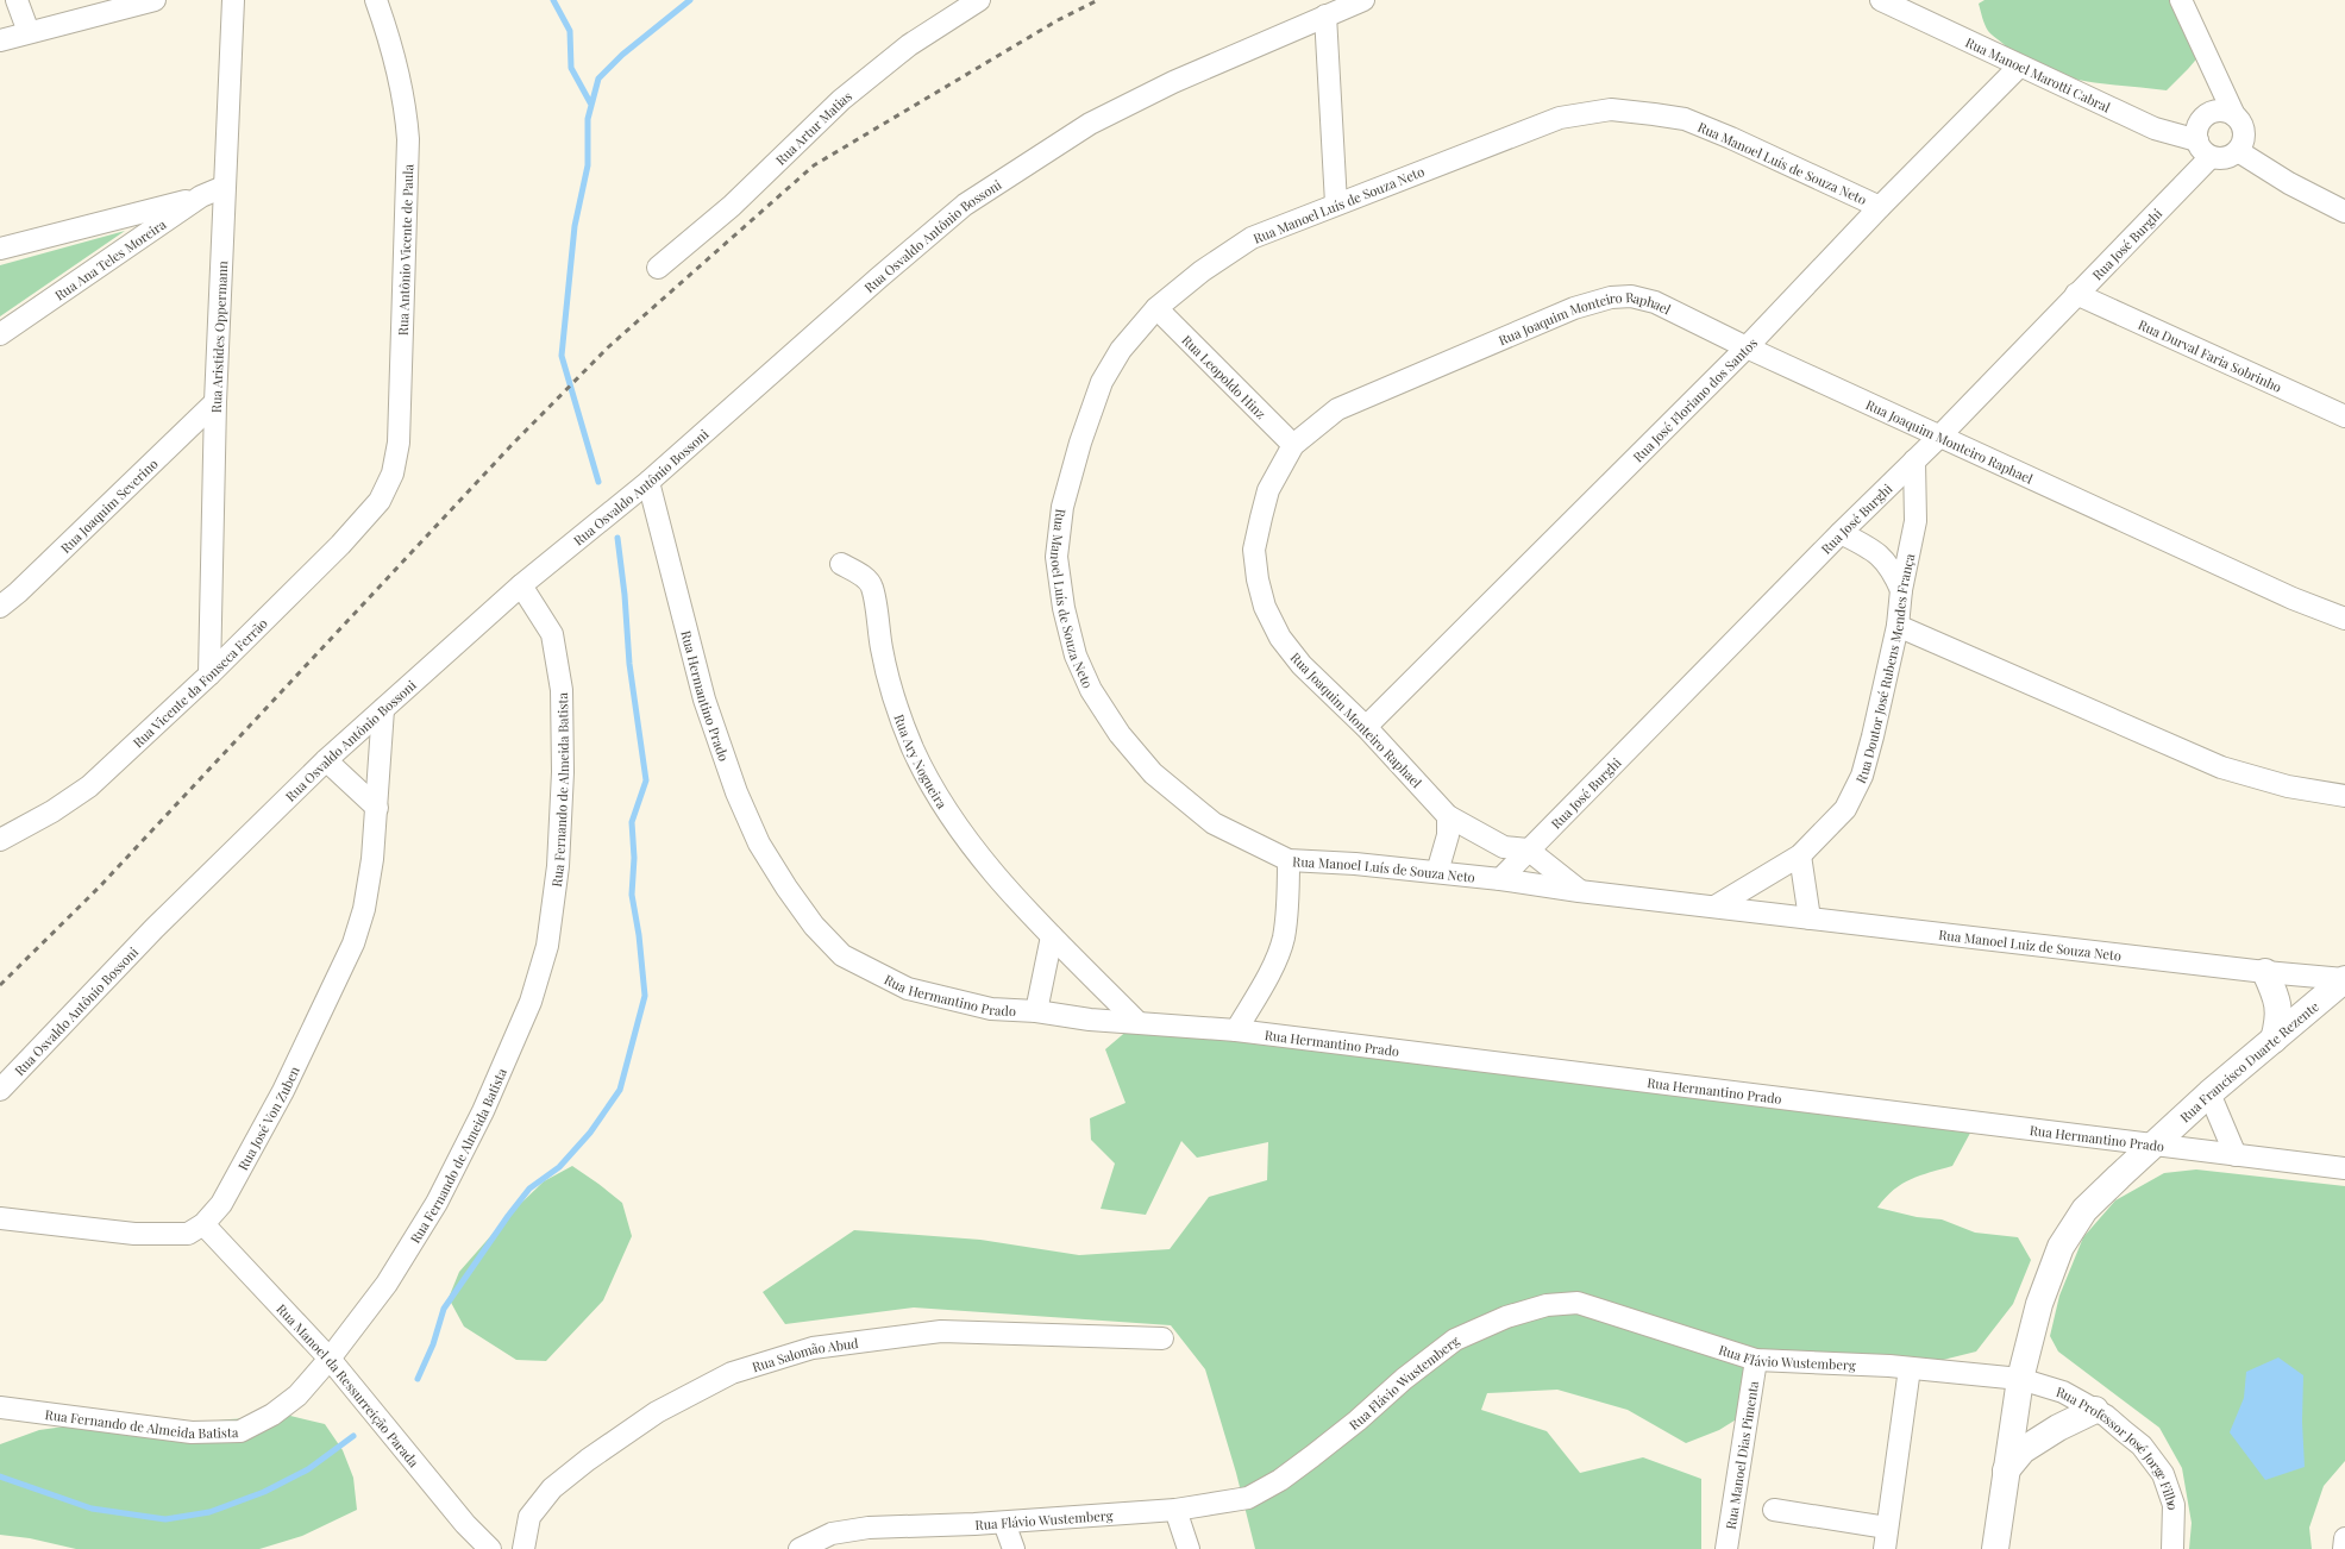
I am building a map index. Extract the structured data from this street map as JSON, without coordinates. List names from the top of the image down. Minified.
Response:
{"streets":{"main road":["Rua Francisco Duarte Rezente"],"street":["Rua Manoel Marotti Cabral","Rua Artur Matias","Rua Manoel Luís de Souza Neto","Rua Osvaldo Antônio Bossoni","Rua José Burghi","Rua Antônio Vicente de Paula","Rua Ana Teles Moreira","Rua Joaquim Monteiro Raphael","Rua Aristides Oppermann","Rua Durval Faria Sobrinho","Rua Leopoldo Hinz","Rua José Floriano dos Santos","Rua Joaquim Severino","Rua Doutor José Rubens Mendes França","Rua Vicente da Fonseca Ferrão","Rua Hermantino Prado","Rua Ary Nogueira","Rua Fernando de Almeida Batista","Rua Manoel Luiz de Souza Neto","Rua José Von Zuben","Rua Salomão Abud","Rua Flávio Wustemberg","Rua Manoel da Ressurreição Parada","Rua Professor José Jorge Filho","Rua Manoel Dias Pimenta"]},"crossings":[["Rua Manoel Marotti Cabral","Rua José Burghi"],["Rua Manoel Marotti Cabral","Rua José Floriano dos Santos"],["Rua Manoel Luís de Souza Neto","Rua José Burghi"],["Rua Manoel Luís de Souza Neto","Rua Leopoldo Hinz"],["Rua Manoel Luís de Souza Neto","Rua José Floriano dos Santos"],["Rua Manoel Luís de Souza Neto","Rua Doutor José Rubens Mendes França"],["Rua Manoel Luís de Souza Neto","Rua Manoel Luiz de Souza Neto"],["Rua Osvaldo Antônio Bossoni","Rua Hermantino Prado"],["Rua Osvaldo Antônio Bossoni","Rua Fernando de Almeida Batista"],["Rua Osvaldo Antônio Bossoni","Rua José Von Zuben"],["Rua José Burghi","Rua Joaquim Monteiro Raphael"],["Rua José Burghi","Rua Durval Faria Sobrinho"],["Rua José Burghi","Rua Doutor José Rubens Mendes França"],["Rua Antônio Vicente de Paula","Rua Vicente da Fonseca Ferrão"],["Rua Ana Teles Moreira","Rua Aristides Oppermann"],["Rua Joaquim Monteiro Raphael","Rua Leopoldo Hinz"],["Rua Joaquim Monteiro Raphael","Rua José Floriano dos Santos"],["Rua Aristides Oppermann","Rua Joaquim Severino"],["Rua Aristides Oppermann","Rua Vicente da Fonseca Ferrão"],["Rua Doutor José Rubens Mendes França","Rua Manoel Luiz de Souza Neto"],["Rua Hermantino Prado","Rua Ary Nogueira"],["Rua Hermantino Prado","Rua Francisco Duarte Rezente"],["Rua Fernando de Almeida Batista","Rua Manoel da Ressurreição Parada"],["Rua Manoel Luiz de Souza Neto","Rua Francisco Duarte Rezente"],["Rua Francisco Duarte Rezente","Rua Flávio Wustemberg"],["Rua Francisco Duarte Rezente","Rua Professor José Jorge Filho"],["Rua José Von Zuben","Rua Manoel da Ressurreição Parada"],["Rua Flávio Wustemberg","Rua Professor José Jorge Filho"],["Rua Flávio Wustemberg","Rua Manoel Dias Pimenta"]]}
